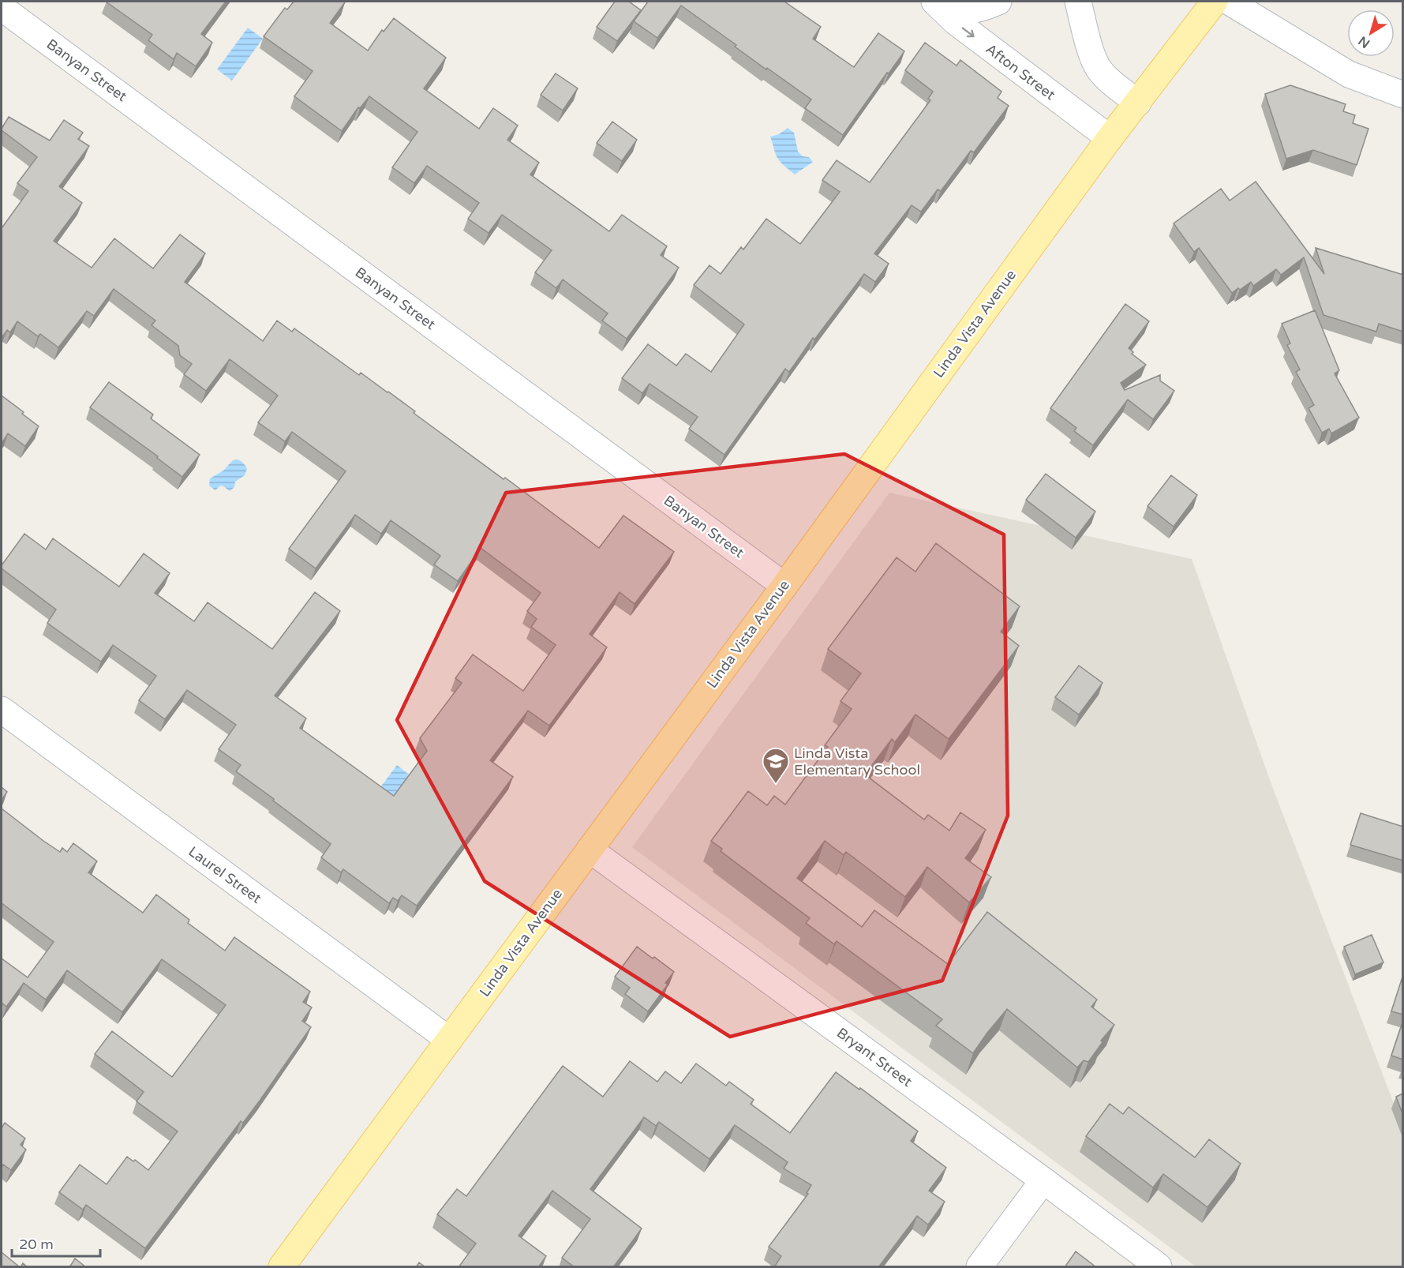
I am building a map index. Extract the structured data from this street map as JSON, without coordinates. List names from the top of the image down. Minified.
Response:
{"streets":{"main road":["Linda Vista Avenue"],"street":["Banyan Street","Afton Street","Laurel Street","Bryant Street"]},"crossings":[["Banyan Street","Linda Vista Avenue"],["Afton Street","Linda Vista Avenue"],["Linda Vista Avenue","Laurel Street"],["Linda Vista Avenue","Bryant Street"]],"one_way":["Afton Street"],"places":{"school or university":["Linda Vista Elementary School"]},"scale_bar":"20 m","north":"bottom left"}
